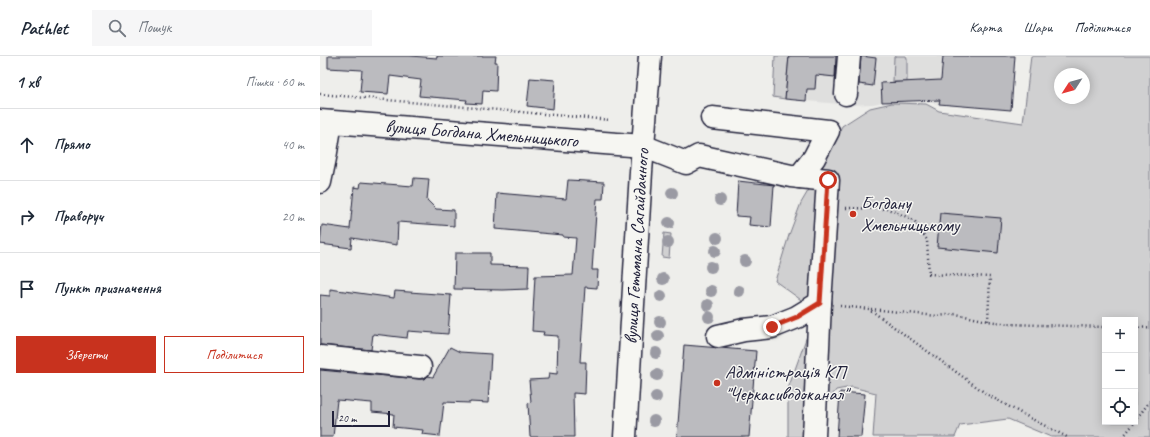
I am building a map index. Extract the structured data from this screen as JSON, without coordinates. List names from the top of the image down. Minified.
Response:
{"streets":{"street":["вулиця Богдана Хмельницького","вулиця Гетьмана Сагайдачного"]},"crossings":[["вулиця Богдана Хмельницького","вулиця Гетьмана Сагайдачного"]],"places":["Богдану Хмельницькому","Адміністрація КП \"Черкасиводоканал\""],"scale_bar":"20 m","north":"bottom left","page":{"header":"Pathlet","search":"Пошук","nav":["Карта","Шари","Поділитися"],"heading":["1 хв","Пішки · 60 m"],"list":[["Прямо","40 m"],["Праворуч","20 m"],"Пункт призначення"],"map_buttons":["+","−"],"buttons":["Зберегти","Поділитися"],"scale":"20 m"}}
